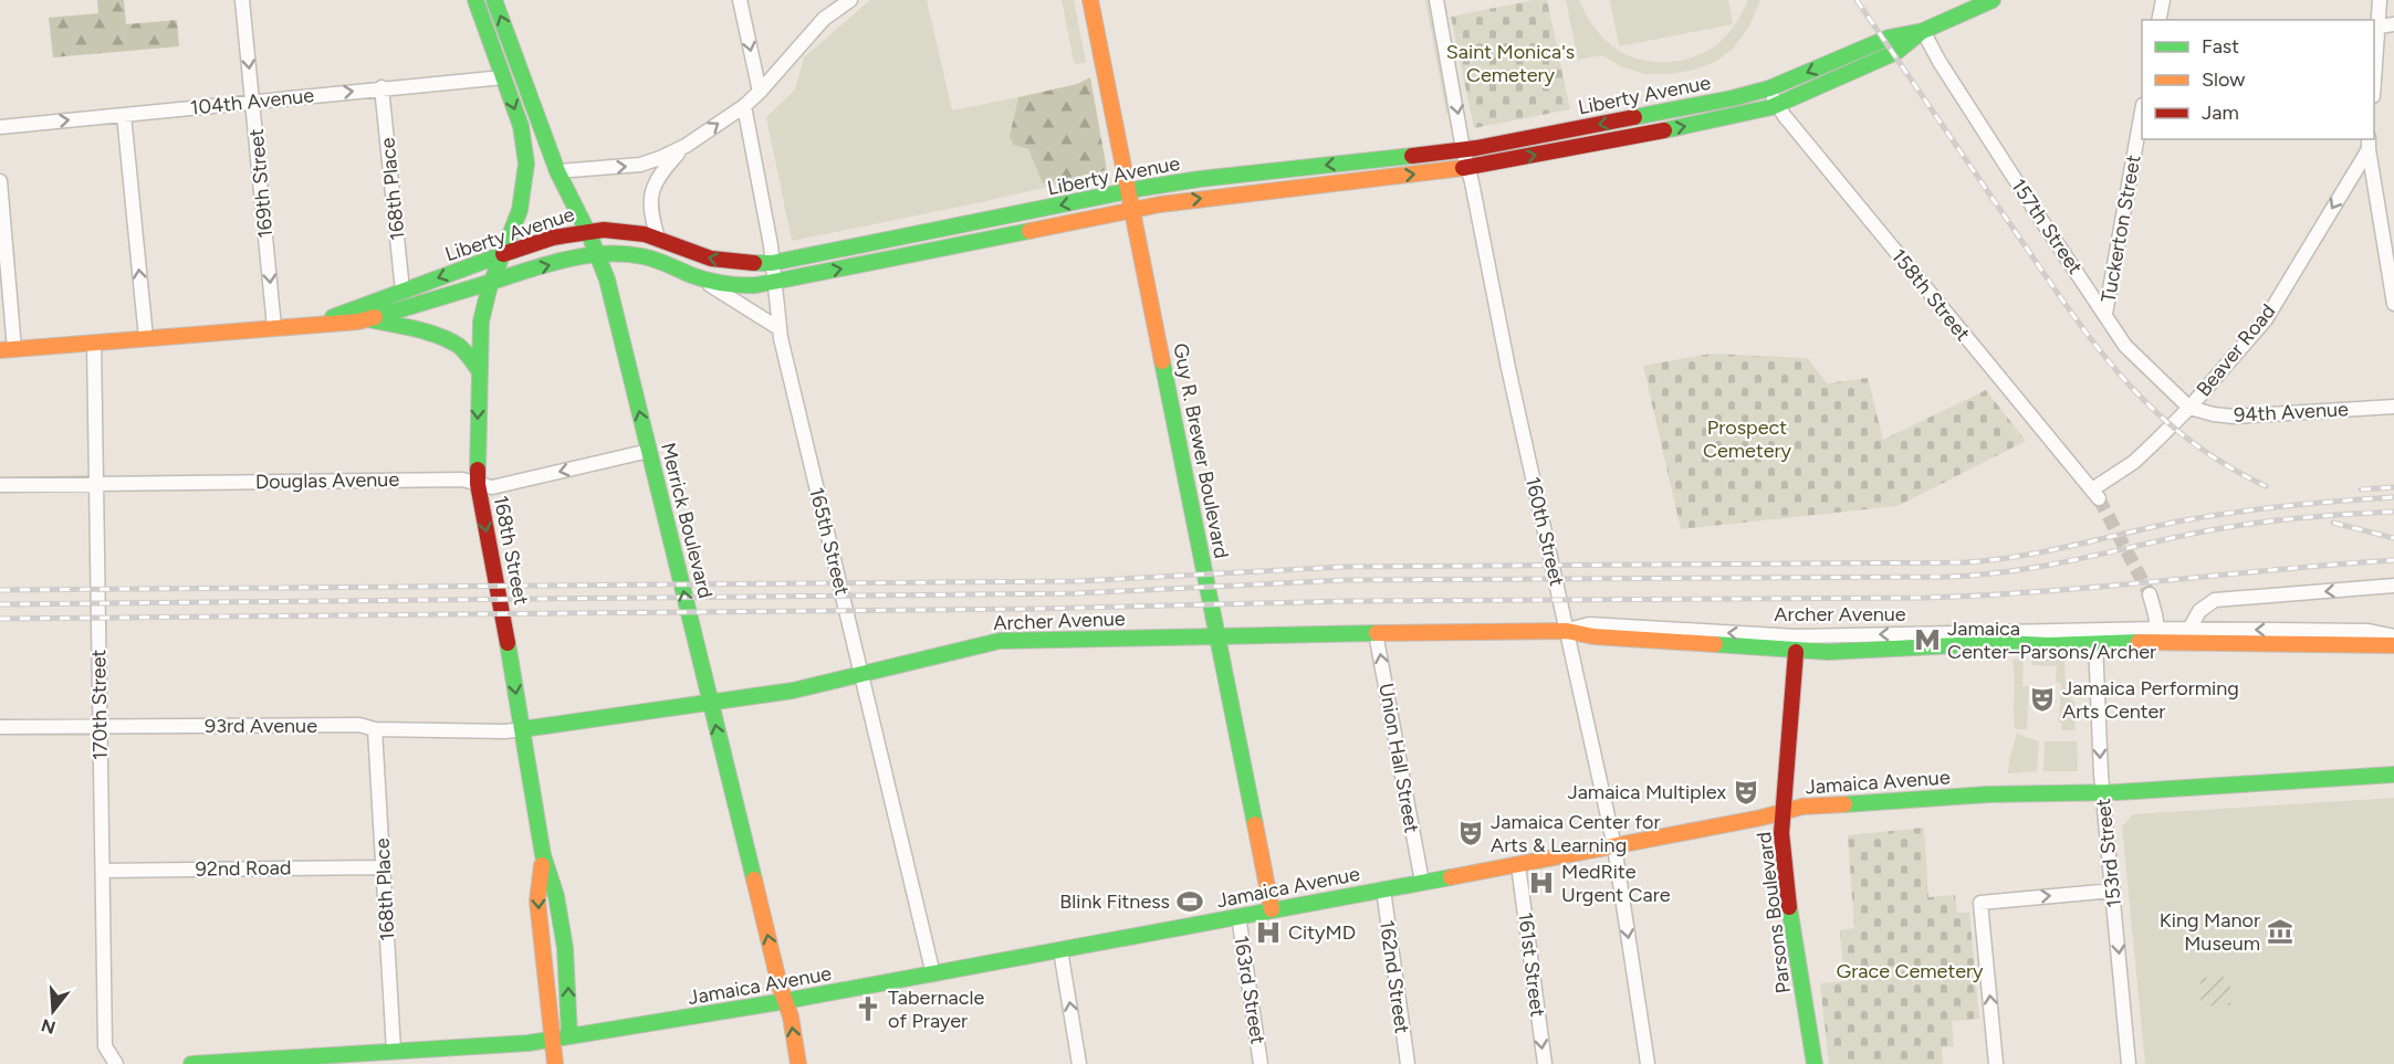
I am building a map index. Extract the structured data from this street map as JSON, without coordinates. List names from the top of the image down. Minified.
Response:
{"streets":{"main road":["Liberty Avenue","Guy R. Brewer Boulevard","Merrick Boulevard","168th Street","Archer Avenue","Jamaica Avenue","Parsons Boulevard"],"street":["104th Avenue","169th Street","168th Place","157th Street","Tuckerton Street","158th Street","Beaver Road","94th Avenue","Douglas Avenue","160th Street","165th Street","170th Street","93rd Avenue","Union Hall Street","153rd Street","92nd Road","161st Street","162nd Street","163rd Street"]},"crossings":[["Liberty Avenue","169th Street"],["Liberty Avenue","168th Place"],["Liberty Avenue","157th Street"],["Liberty Avenue","158th Street"],["Liberty Avenue","Guy R. Brewer Boulevard"],["Liberty Avenue","Merrick Boulevard"],["Liberty Avenue","160th Street"],["Liberty Avenue","165th Street"],["Liberty Avenue","168th Street"],["Liberty Avenue","170th Street"],["104th Avenue","169th Street"],["104th Avenue","168th Place"],["168th Place","93rd Avenue"],["168th Place","Jamaica Avenue"],["168th Place","92nd Road"],["157th Street","Tuckerton Street"],["157th Street","Beaver Road"],["157th Street","94th Avenue"],["158th Street","Beaver Road"],["Beaver Road","94th Avenue"],["Guy R. Brewer Boulevard","Archer Avenue"],["Guy R. Brewer Boulevard","Jamaica Avenue"],["Douglas Avenue","Merrick Boulevard"],["Douglas Avenue","168th Street"],["Douglas Avenue","170th Street"],["Merrick Boulevard","Archer Avenue"],["Merrick Boulevard","Jamaica Avenue"],["160th Street","Archer Avenue"],["160th Street","Jamaica Avenue"],["165th Street","Archer Avenue"],["165th Street","Jamaica Avenue"],["168th Street","Archer Avenue"],["168th Street","93rd Avenue"],["168th Street","Jamaica Avenue"],["Archer Avenue","93rd Avenue"],["Archer Avenue","Union Hall Street"],["Archer Avenue","153rd Street"],["Archer Avenue","Parsons Boulevard"],["170th Street","93rd Avenue"],["170th Street","92nd Road"],["Union Hall Street","Jamaica Avenue"],["Jamaica Avenue","153rd Street"],["Jamaica Avenue","Parsons Boulevard"],["Jamaica Avenue","161st Street"],["Jamaica Avenue","162nd Street"],["Jamaica Avenue","163rd Street"]],"one_way":["104th Avenue","169th Street","Beaver Road","Merrick Boulevard","Union Hall Street","153rd Street","161st Street"],"parks":["Saint Monica's Cemetery","Prospect Cemetery","Grace Cemetery"],"places":{"metro station":["Jamaica Center–Parsons/Archer"],"theatre":["Jamaica Performing Arts Center","Jamaica Multiplex","Jamaica Center for Arts & Learning"],"hospital":["MedRite Urgent Care","CityMD"],"sports":["Blink Fitness"],"museum":["King Manor Museum"],"church":["Tabernacle of Prayer"]},"legend":["Fast","Slow","Jam"],"north":"bottom"}
